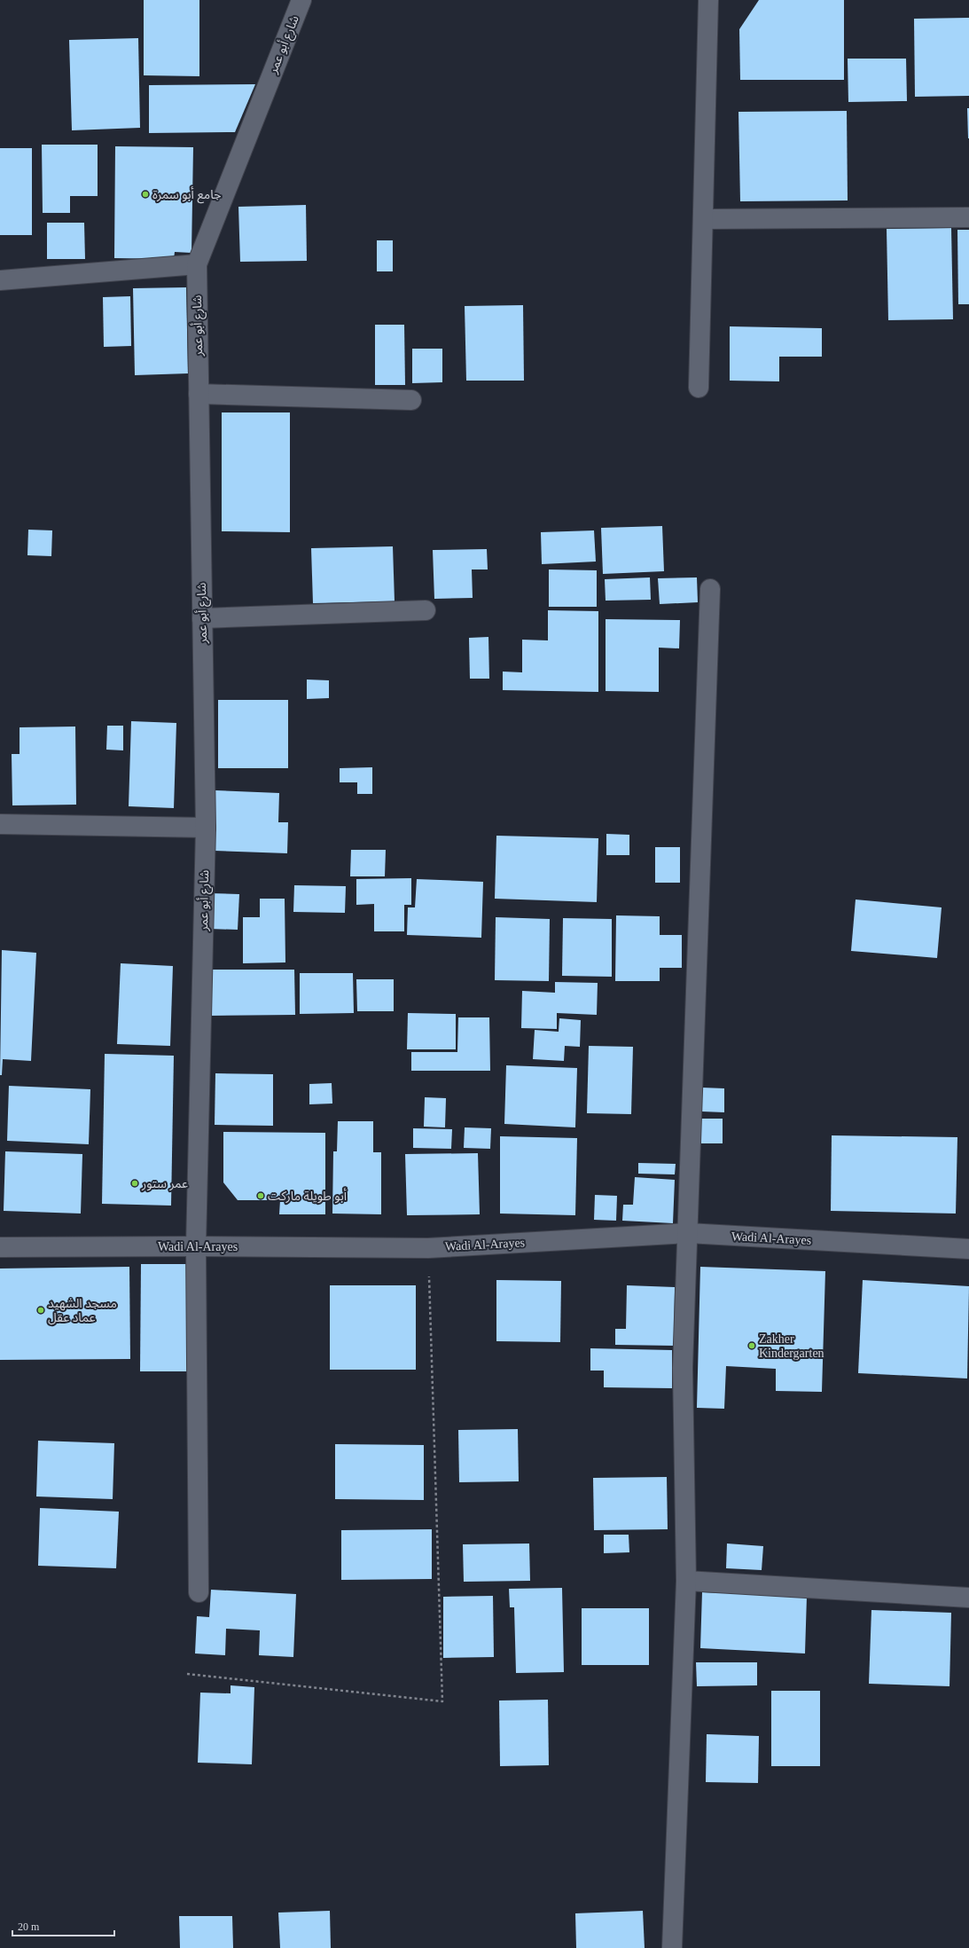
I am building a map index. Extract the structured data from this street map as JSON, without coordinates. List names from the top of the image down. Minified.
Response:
{"streets":{"street":["شارع أبو عمر","Wadi Al-Arayes"]},"crossings":[["شارع أبو عمر","Wadi Al-Arayes"]],"places":["جامع أبو سمرة","عمر ستور","أبو طويلة ماركت","مسجد الشهيد عماد عقل","Zakher Kindergarten"],"scale_bar":"20 m"}
